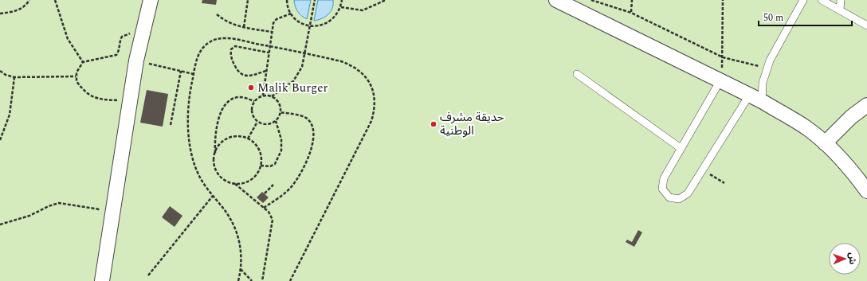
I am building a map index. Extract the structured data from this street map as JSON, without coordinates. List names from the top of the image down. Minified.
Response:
{"places":["Malik Burger","حديقة مشرف الوطنية"],"scale_bar":"50 m","north":"right"}
